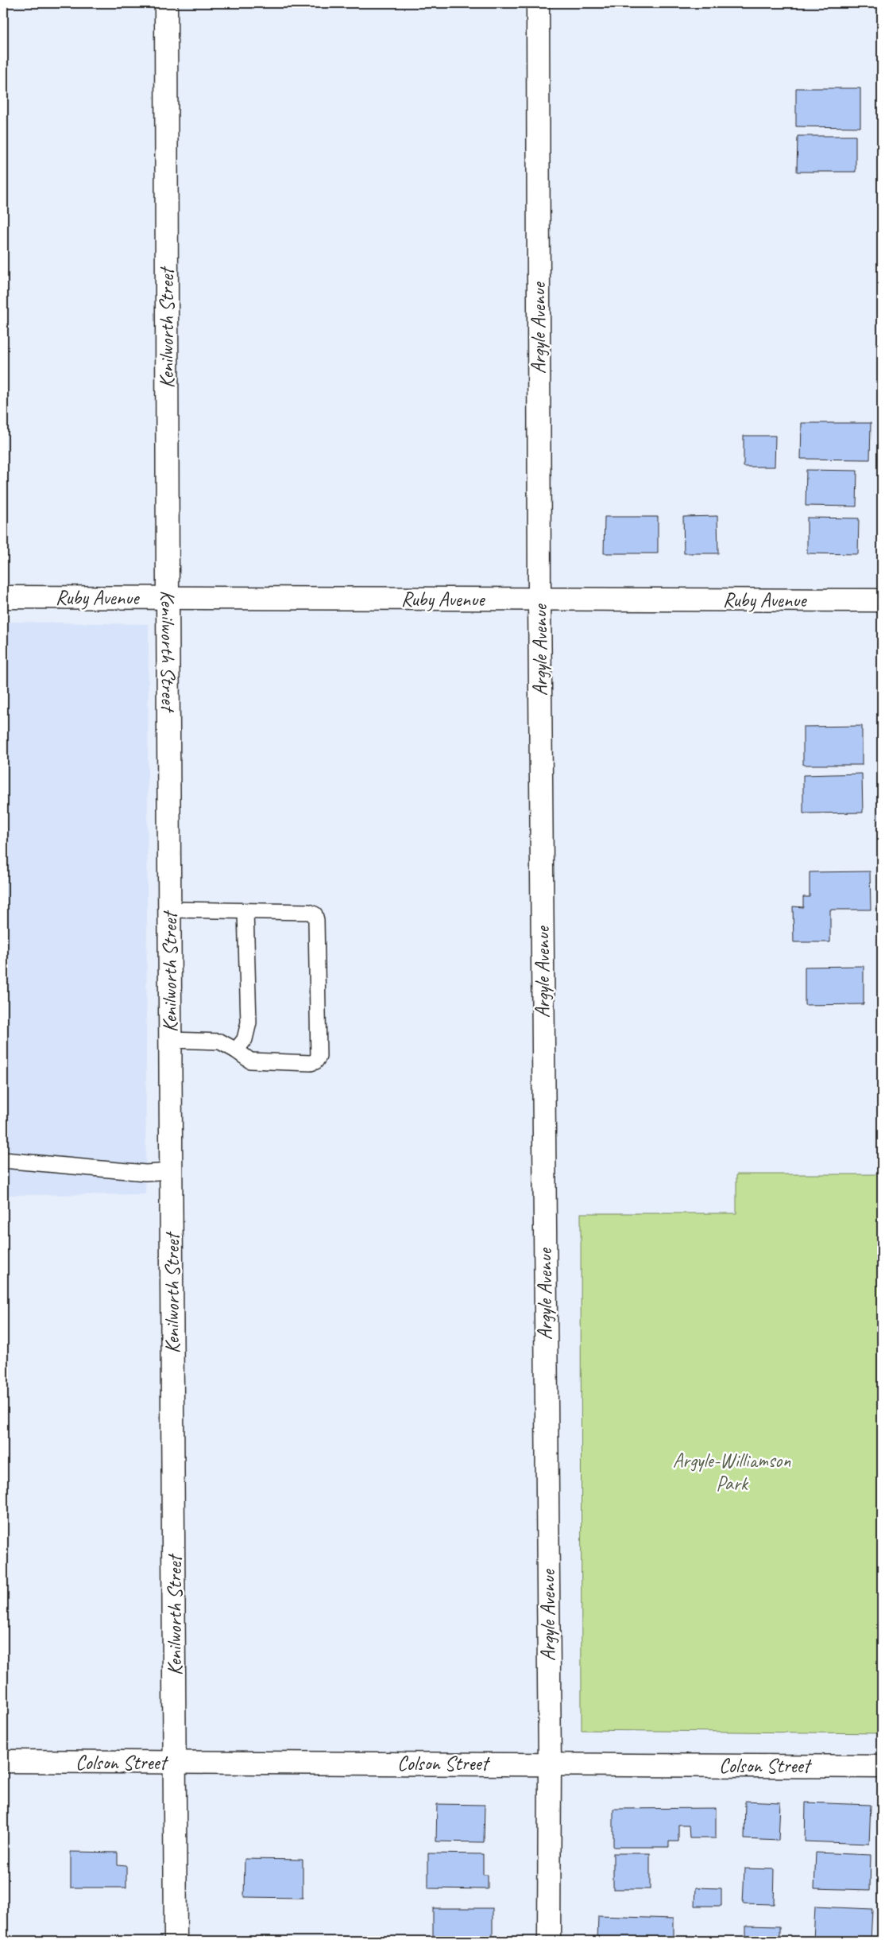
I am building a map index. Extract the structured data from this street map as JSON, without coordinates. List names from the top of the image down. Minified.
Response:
{"streets":{"street":["Kenilworth Street","Argyle Avenue","Ruby Avenue","Colson Street"]},"crossings":[["Kenilworth Street","Ruby Avenue"],["Kenilworth Street","Colson Street"],["Argyle Avenue","Ruby Avenue"],["Argyle Avenue","Colson Street"]],"parks":["Argyle-Williamson Park"]}
